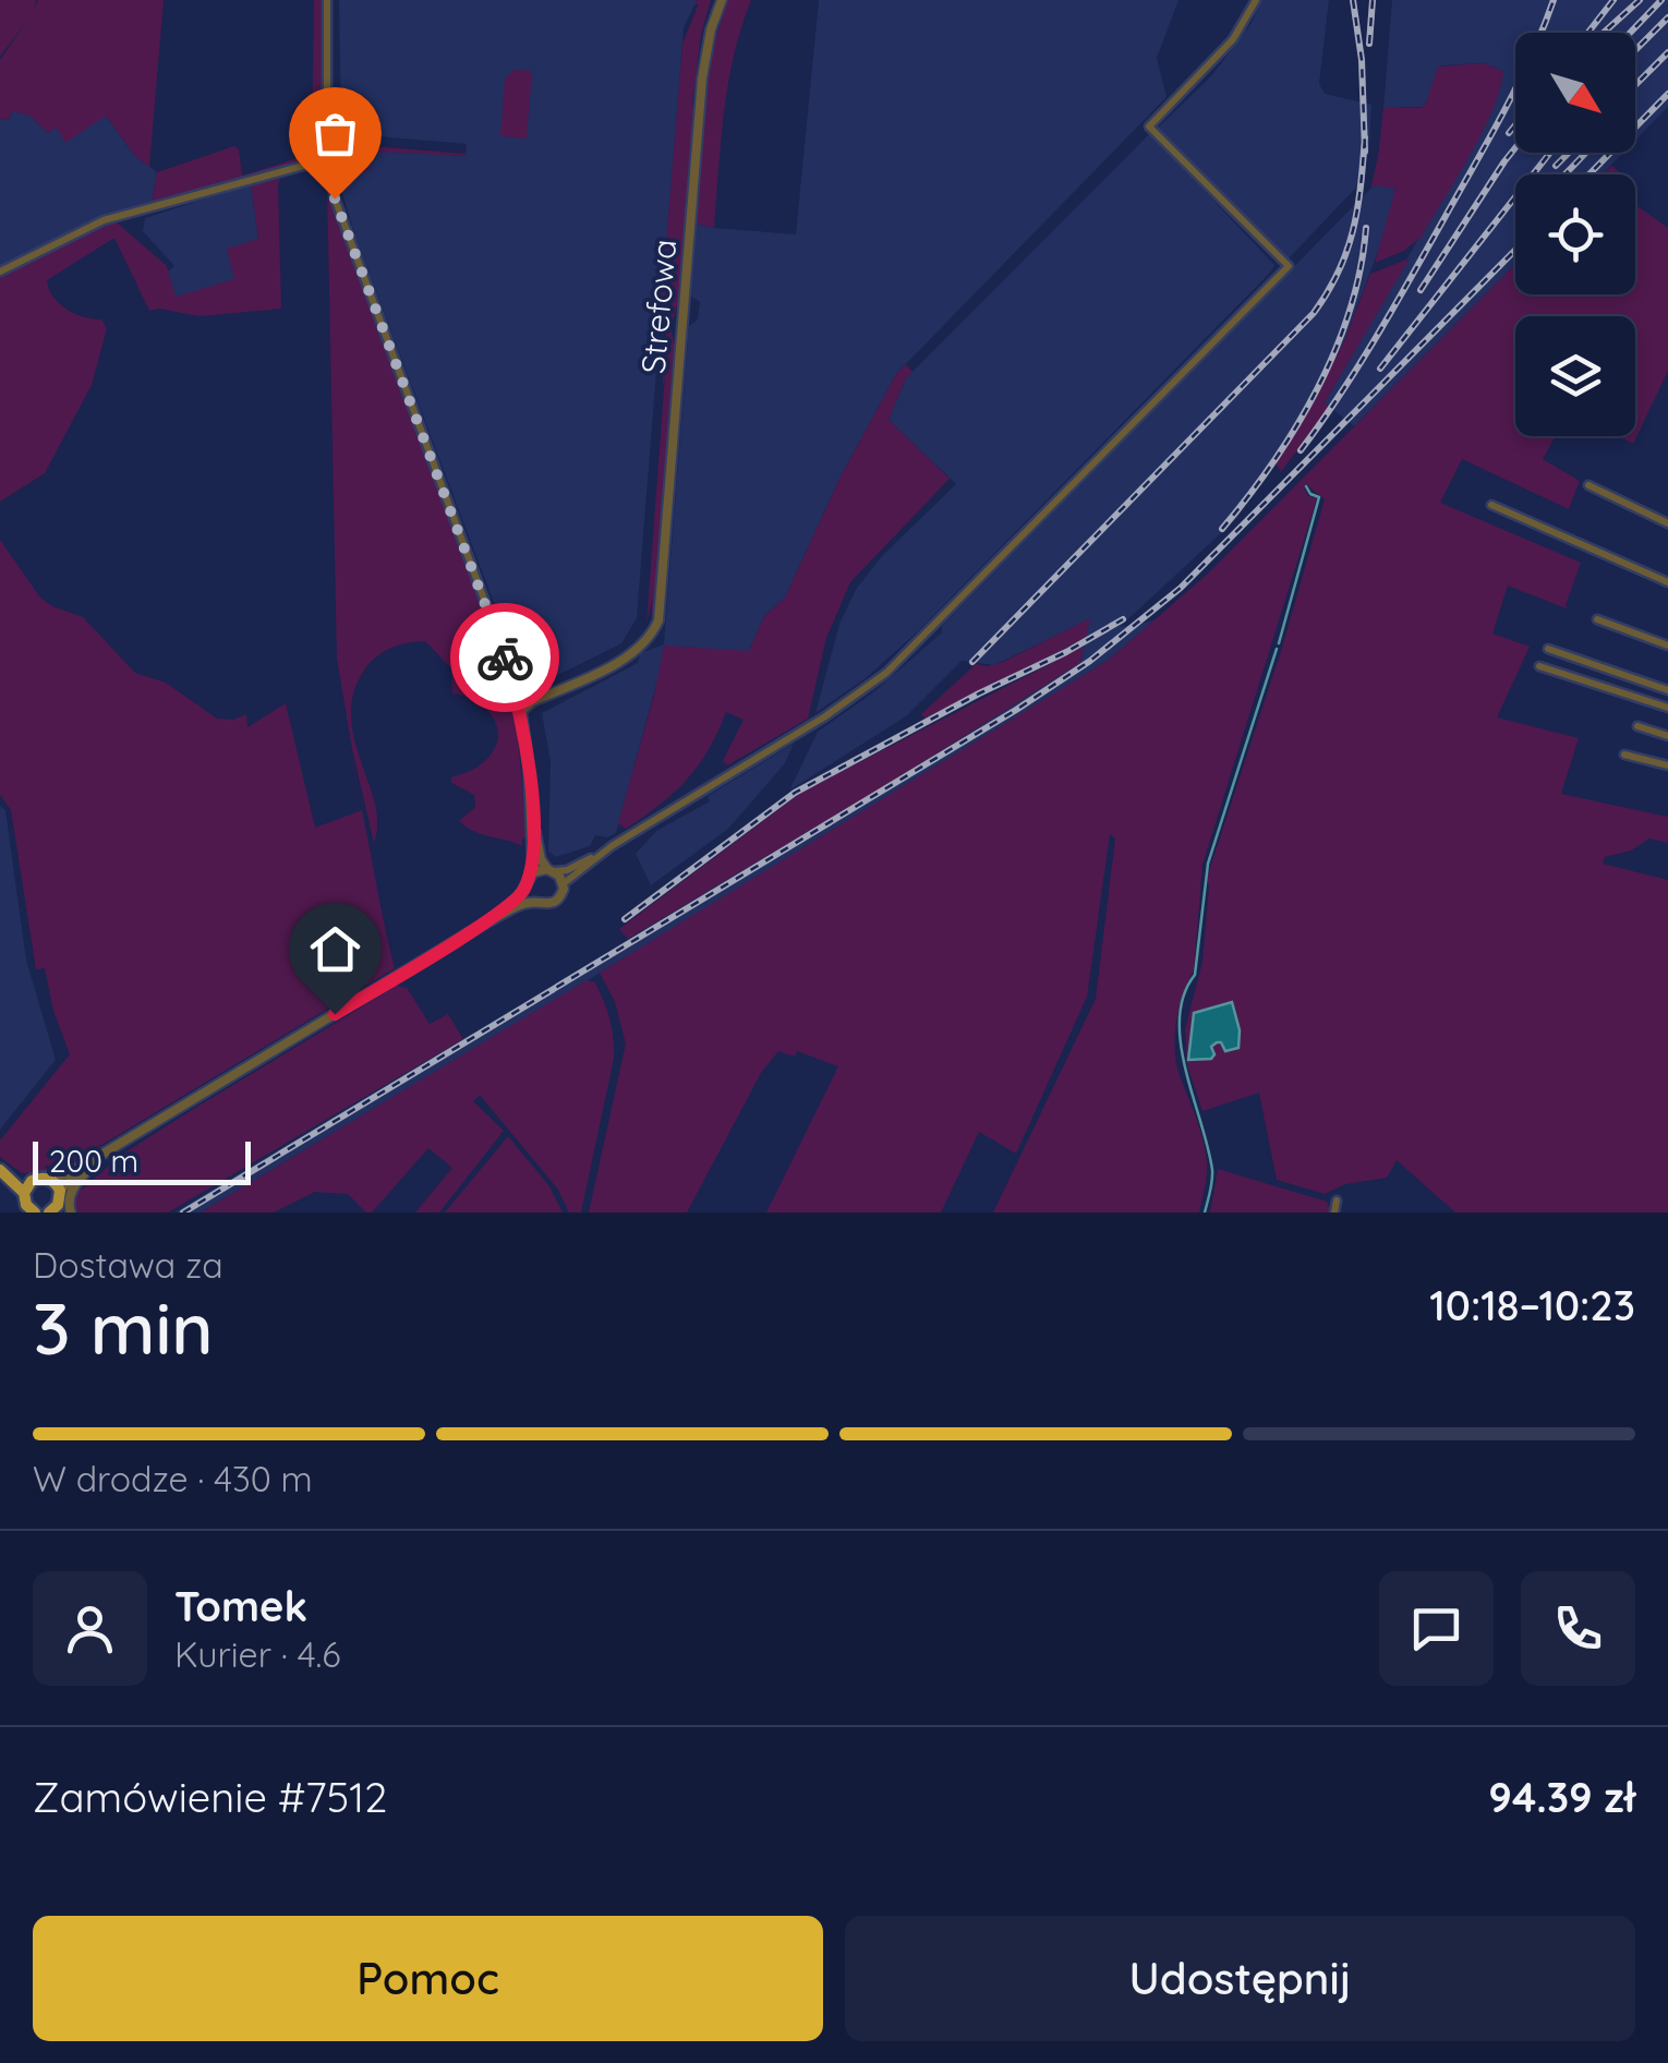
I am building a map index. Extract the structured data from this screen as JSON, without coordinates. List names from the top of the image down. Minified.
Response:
{"streets":{"street":["Strefowa"]},"scale_bar":"200 m","north":"bottom right","page":{"scale":"200 m","heading":["3 min","Dostawa za","10:18–10:23"],"panel":["Tomek","Kurier · 4.6","Zamówienie #7512","94.39 zł"],"bar":"W drodze · 430 m","buttons":["Pomoc","Udostępnij"]}}
